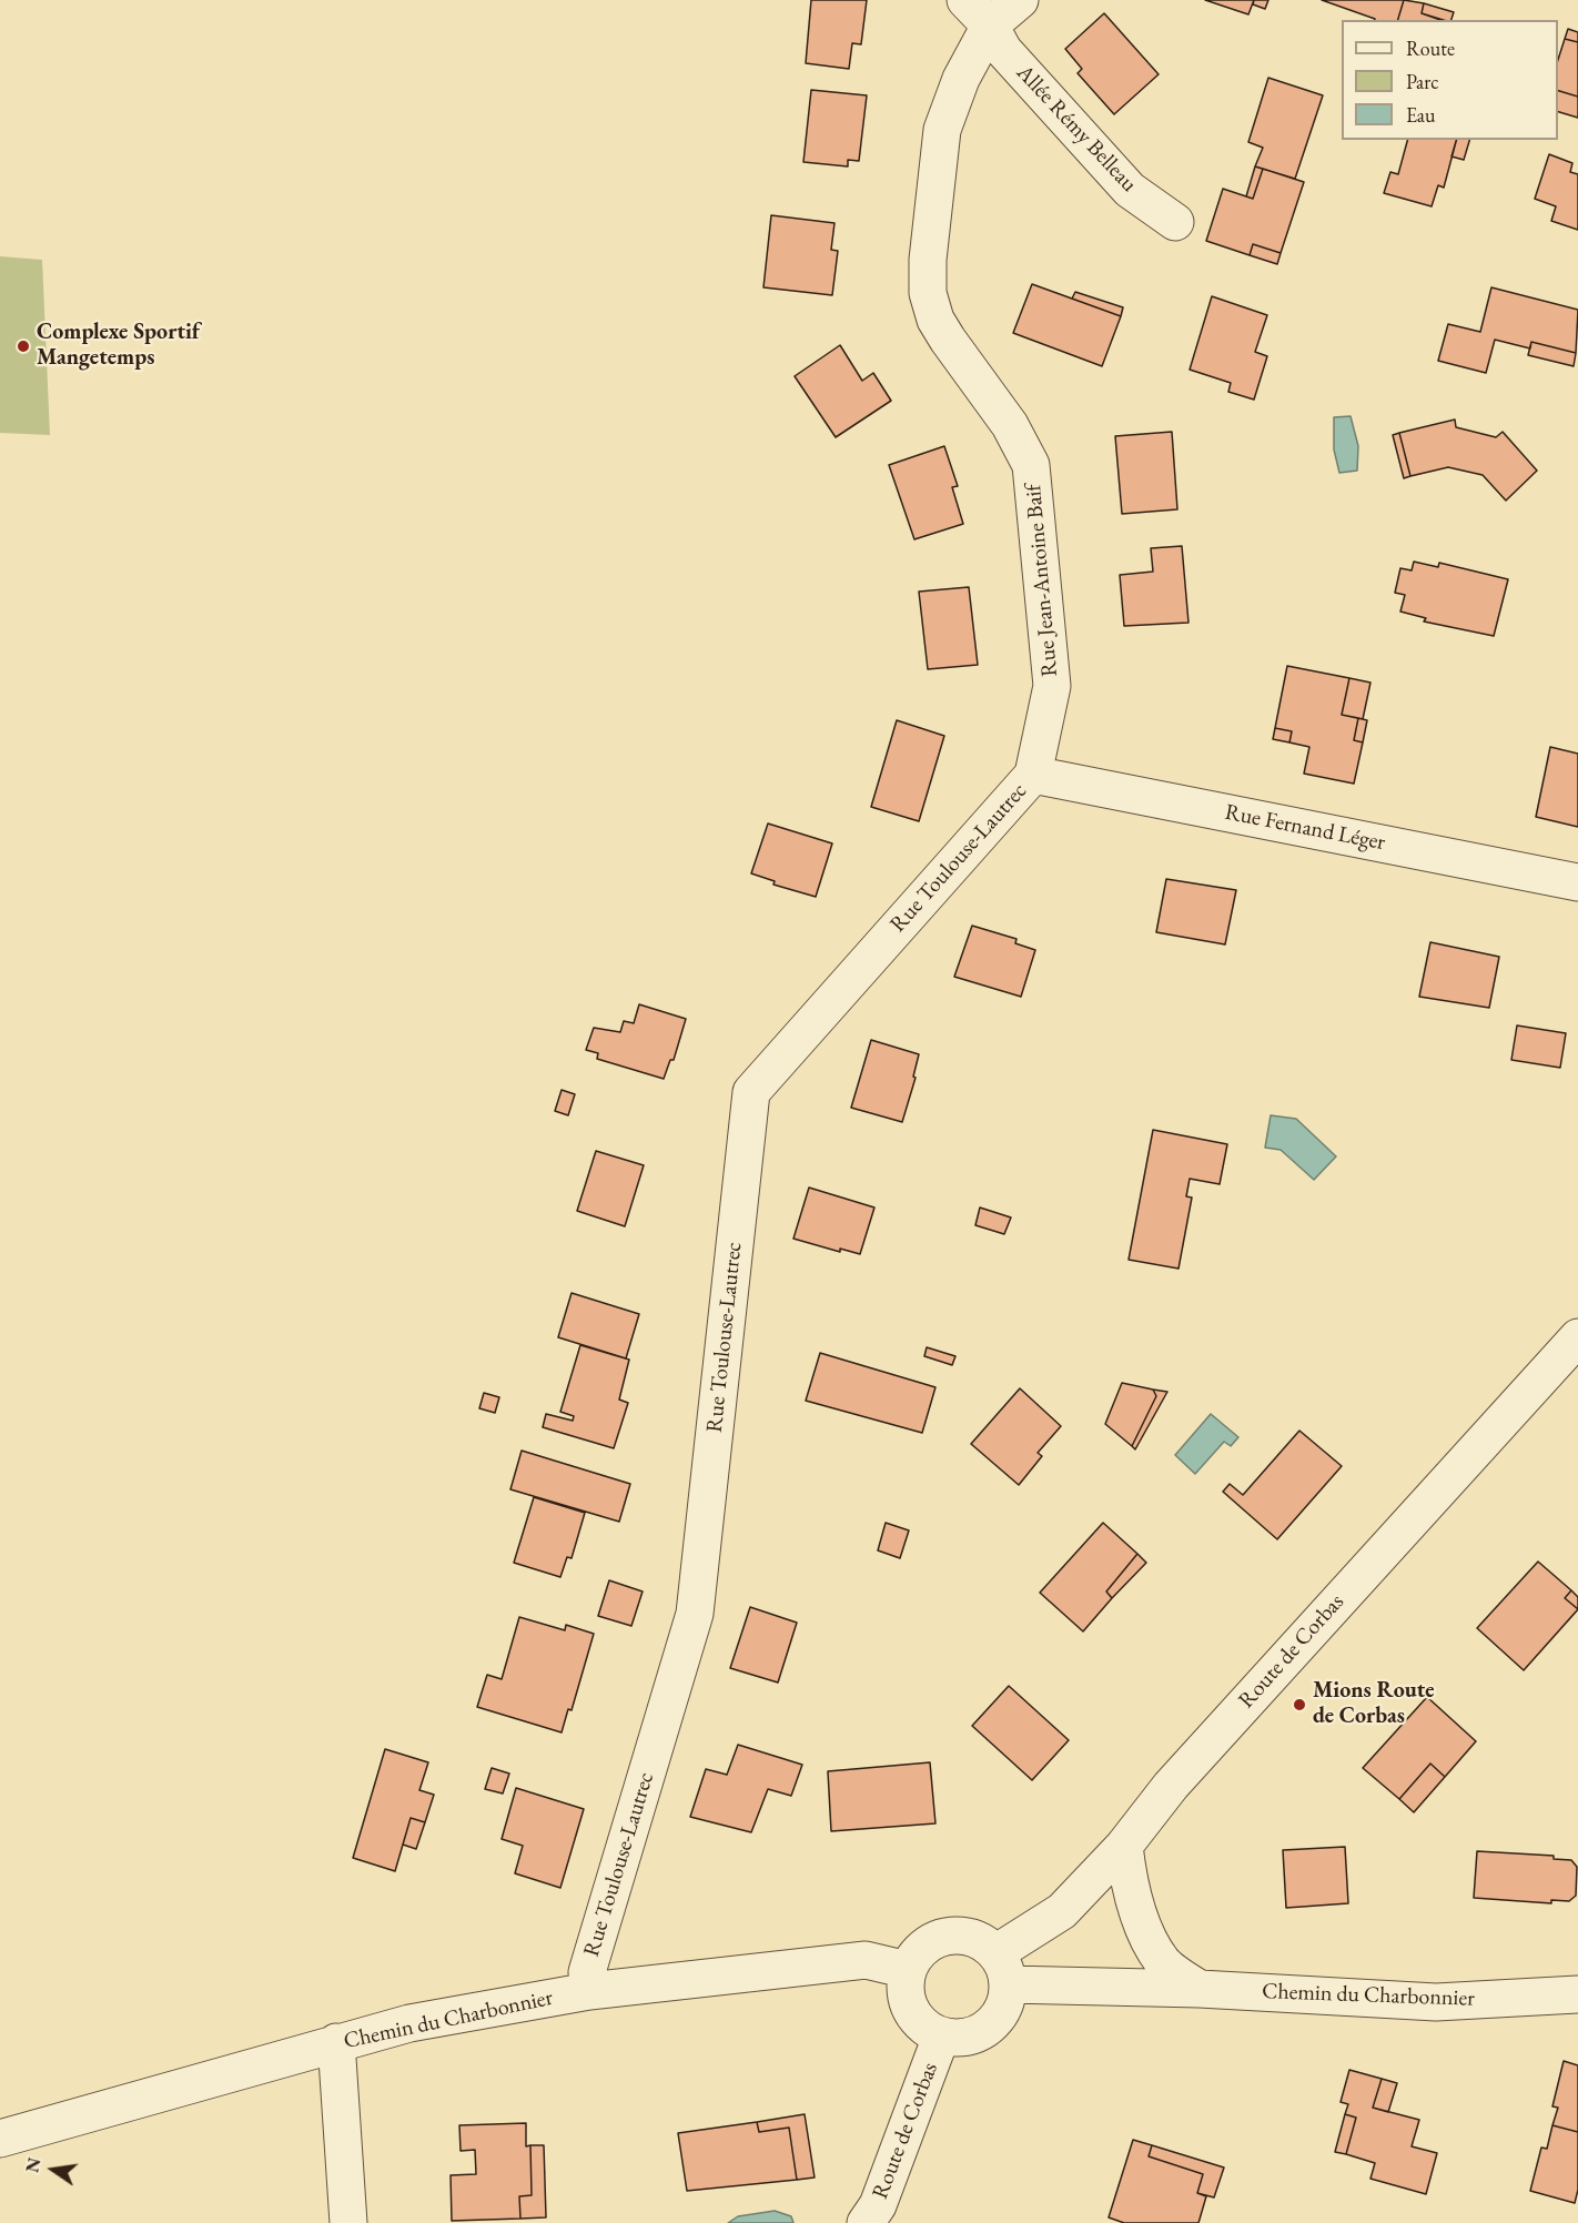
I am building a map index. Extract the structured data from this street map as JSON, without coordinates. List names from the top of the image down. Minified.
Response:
{"streets":{"street":["Allée Rémy Belleau","Rue Jean-Antoine Baif","Rue Fernand Léger","Rue Toulouse-Lautrec","Route de Corbas","Chemin du Charbonnier"]},"crossings":[["Allée Rémy Belleau","Rue Jean-Antoine Baif"],["Rue Jean-Antoine Baif","Rue Fernand Léger"],["Rue Jean-Antoine Baif","Rue Toulouse-Lautrec"],["Rue Fernand Léger","Rue Toulouse-Lautrec"],["Rue Toulouse-Lautrec","Chemin du Charbonnier"],["Route de Corbas","Chemin du Charbonnier"]],"places":["Complexe Sportif Mangetemps","Mions Route de Corbas"],"legend":["Route","Parc","Eau"],"north":"left"}
